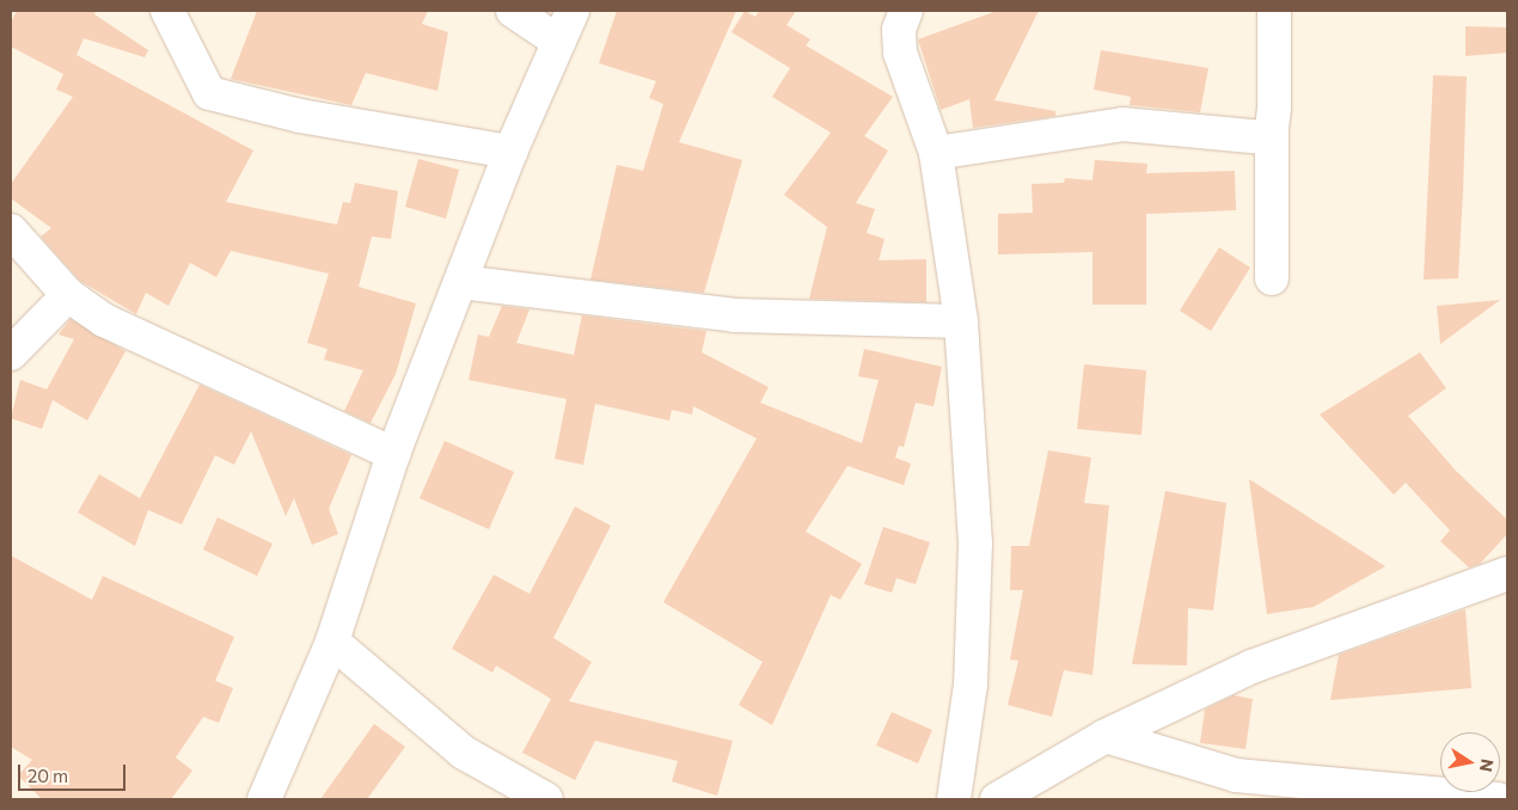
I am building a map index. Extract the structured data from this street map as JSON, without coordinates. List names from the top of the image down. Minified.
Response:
{"scale_bar":"20 m","north":"right"}
